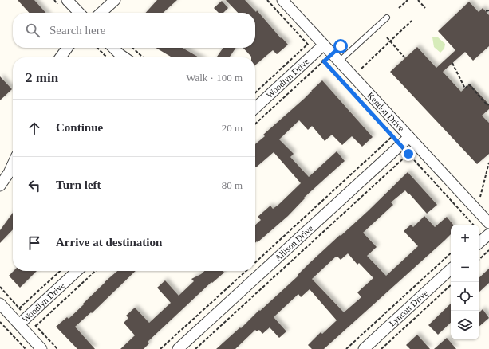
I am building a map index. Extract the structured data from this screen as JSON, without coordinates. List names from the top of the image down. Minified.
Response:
{"streets":{"street":["Woodlyn Drive","Kendon Drive","Allison Drive","Lyncott Drive"]},"crossings":[["Woodlyn Drive","Kendon Drive"],["Kendon Drive","Allison Drive"]],"page":{"search":"Search here","heading":["2 min","Walk · 100 m"],"list":[["Continue","20 m"],["Turn left","80 m"],"Arrive at destination"],"map_buttons":["+","−"]}}
